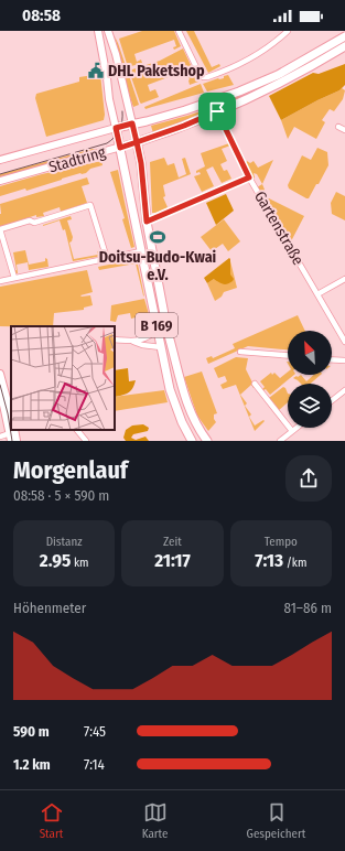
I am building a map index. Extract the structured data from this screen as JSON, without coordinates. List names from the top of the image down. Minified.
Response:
{"streets":{"main road":["Stadtring","B 169"],"street":["Gartenstraße"]},"crossings":[["Stadtring","Gartenstraße"],["Stadtring","B 169"]],"places":{"public building":["DHL Paketshop"],"sports":["Doitsu-Budo-Kwai e.V."]},"north":"top left","page":{"status":"08:58","heading":["Morgenlauf","08:58 · 5 × 590 m"],"stats":[["Distanz","2.95 km"],["Zeit","21:17"],["Tempo","7:13 /km"]],"chart":["Höhenmeter","81–86 m"],"list":[{"name":"590 m","note":"7:45"},{"name":"1.2 km","note":"7:14"}],"tabs":["Start","Karte","Gespeichert"]}}
